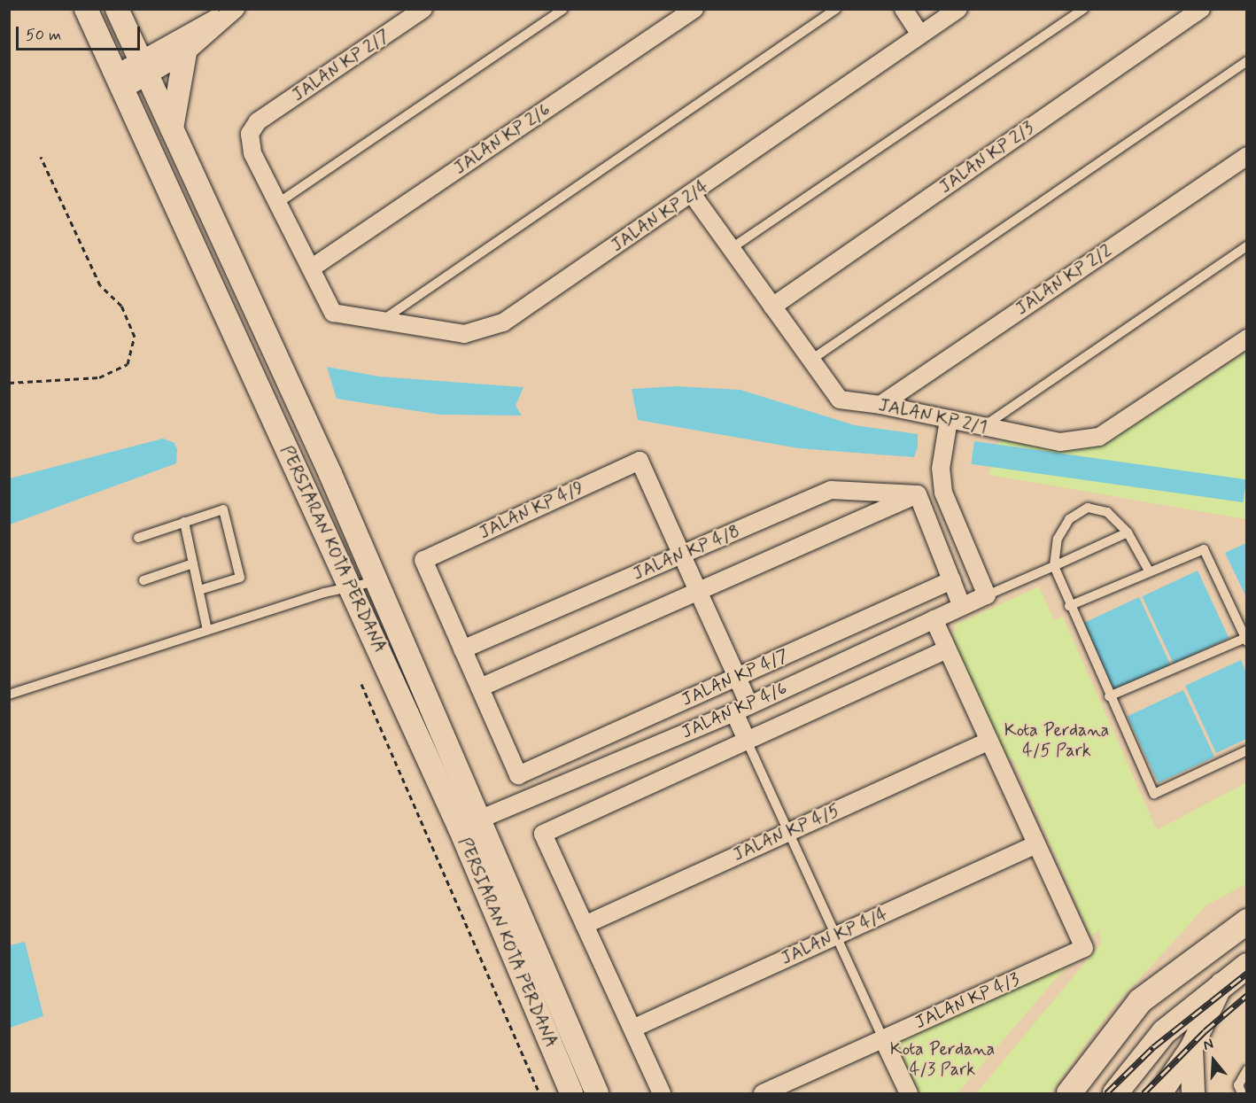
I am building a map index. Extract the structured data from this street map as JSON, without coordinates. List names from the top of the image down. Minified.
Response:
{"streets":{"street":["JALAN KP 2/7","JALAN KP 2/6","JALAN KP 2/3","JALAN KP 2/4","JALAN KP 2/2","JALAN KP 2/1","JALAN KP 4/9","PERSIARAN KOTA PERDANA","JALAN KP 4/8","JALAN KP 4/7","JALAN KP 4/6","JALAN KP 4/5","JALAN KP 4/4","JALAN KP 4/3"]},"crossings":[["JALAN KP 2/6","JALAN KP 2/4"],["JALAN KP 2/3","JALAN KP 2/1"],["JALAN KP 2/4","JALAN KP 2/1"],["JALAN KP 2/2","JALAN KP 2/1"],["JALAN KP 4/9","JALAN KP 4/8"],["PERSIARAN KOTA PERDANA","JALAN KP 4/6"],["JALAN KP 4/6","JALAN KP 4/5"],["JALAN KP 4/4","JALAN KP 4/3"]],"parks":["Kota Perdana 4/5 Park","Kota Perdana 4/3 Park"],"scale_bar":"50 m","north":"top"}
